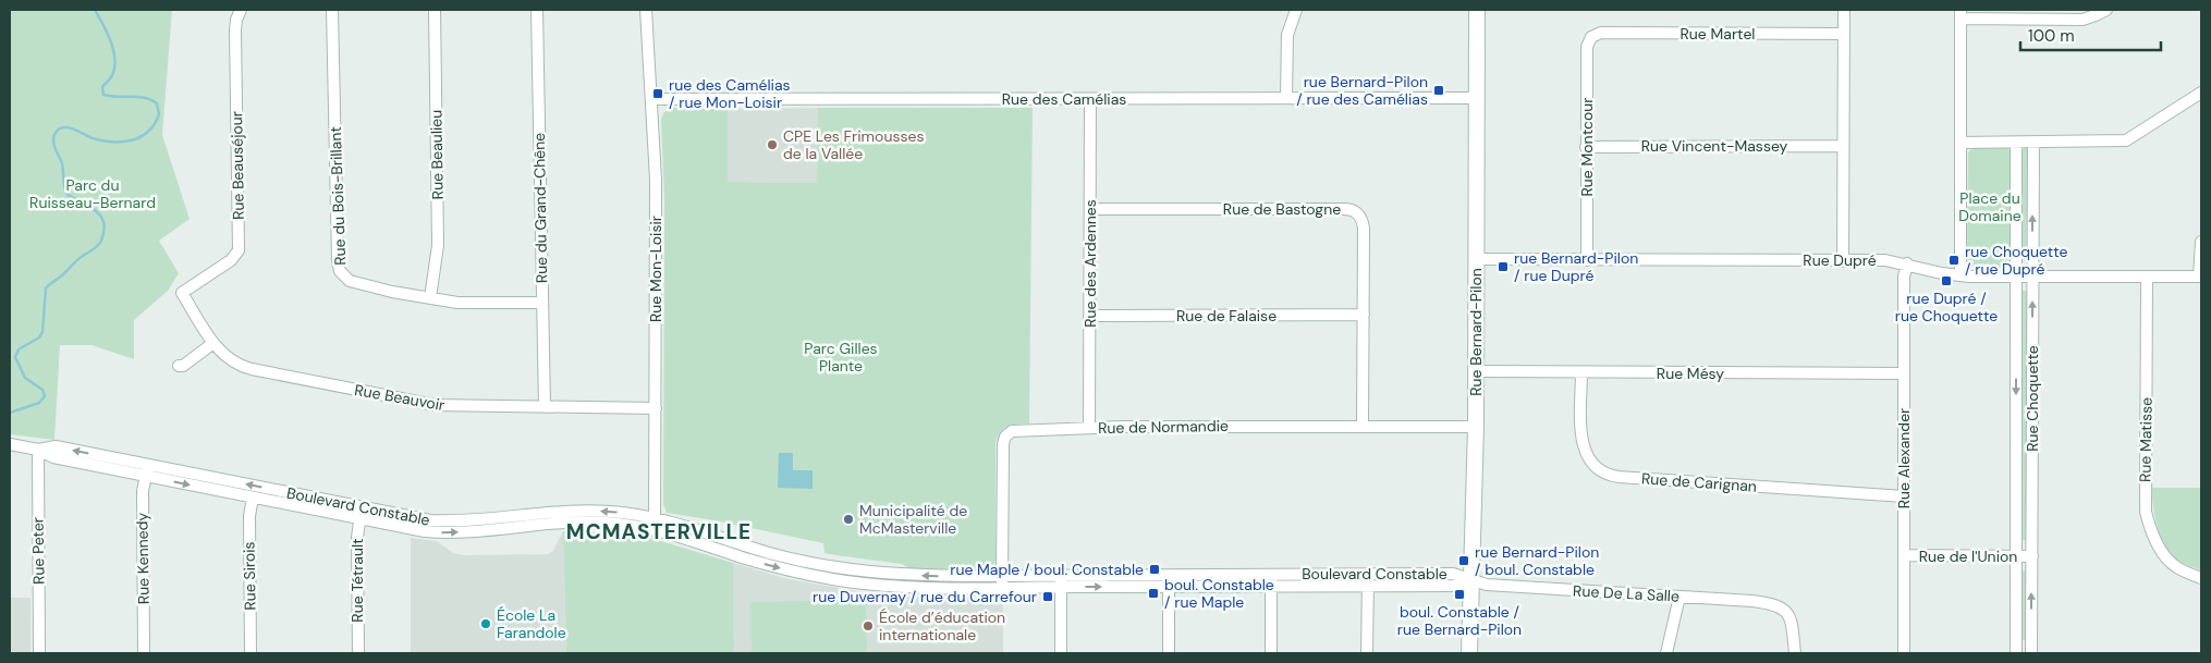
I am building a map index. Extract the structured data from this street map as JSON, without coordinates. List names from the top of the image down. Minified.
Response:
{"streets":{"main road":["Rue Bernard-Pilon"],"street":["Rue Martel","Rue des Camélias","Rue Vincent-Massey","Rue Montcour","Rue Beaulieu","Rue Beauséjour","Rue du Bois-Brillant","Rue du Grand-Chêne","Rue de Bastogne","Rue Dupré","Rue des Ardennes","Rue Mon-Loisir","Rue de Falaise","Rue Mésy","Rue Beauvoir","Rue Choquette","Rue de Normandie","Rue Matisse","Rue Alexander","Rue de Carignan","Boulevard Constable","Rue Peter","Rue de l'Union","Rue Kennedy","Rue Sirois","Rue Tétrault","Rue De La Salle"]},"crossings":[["Rue Martel","Rue Montcour"],["Rue des Camélias","Rue des Ardennes"],["Rue des Camélias","Rue Mon-Loisir"],["Rue des Camélias","Rue Bernard-Pilon"],["Rue Vincent-Massey","Rue Montcour"],["Rue Montcour","Rue Dupré"],["Rue Beaulieu","Rue du Bois-Brillant"],["Rue Beauséjour","Rue Beauvoir"],["Rue du Bois-Brillant","Rue du Grand-Chêne"],["Rue du Grand-Chêne","Rue Beauvoir"],["Rue de Bastogne","Rue des Ardennes"],["Rue de Bastogne","Rue de Falaise"],["Rue de Bastogne","Rue de Normandie"],["Rue Dupré","Rue Bernard-Pilon"],["Rue Dupré","Rue Choquette"],["Rue Dupré","Rue Matisse"],["Rue Dupré","Rue Alexander"],["Rue des Ardennes","Rue de Falaise"],["Rue des Ardennes","Rue de Normandie"],["Rue Mon-Loisir","Rue Beauvoir"],["Rue Mon-Loisir","Boulevard Constable"],["Rue Bernard-Pilon","Rue Mésy"],["Rue Bernard-Pilon","Rue de Normandie"],["Rue Bernard-Pilon","Boulevard Constable"],["Rue Bernard-Pilon","Rue De La Salle"],["Rue Mésy","Rue Alexander"],["Rue Mésy","Rue de Carignan"],["Rue Choquette","Rue de l'Union"],["Rue de Normandie","Boulevard Constable"],["Rue Alexander","Rue de Carignan"],["Rue Alexander","Rue de l'Union"],["Boulevard Constable","Rue Peter"],["Boulevard Constable","Rue Kennedy"],["Boulevard Constable","Rue Sirois"],["Boulevard Constable","Rue Tétrault"],["Boulevard Constable","Rue De La Salle"]],"districts":["MCMASTERVILLE"],"parks":["Parc du Ruisseau-Bernard","Place du Domaine","Parc Gilles Plante"],"places":{"transit":["rue Bernard-Pilon / rue des Camélias","rue des Camélias / rue Mon-Loisir","rue Choquette / rue Dupré","rue Bernard-Pilon / rue Dupré","rue Dupré / rue Choquette","rue Bernard-Pilon / boul. Constable","rue Maple / boul. Constable","boul. Constable / rue Maple","boul. Constable / rue Bernard-Pilon","rue Duvernay / rue du Carrefour"],"other":["CPE Les Frimousses de la Vallée","Municipalité de McMasterville","École La Farandole","École d’éducation internationale"]},"scale_bar":"100 m"}
